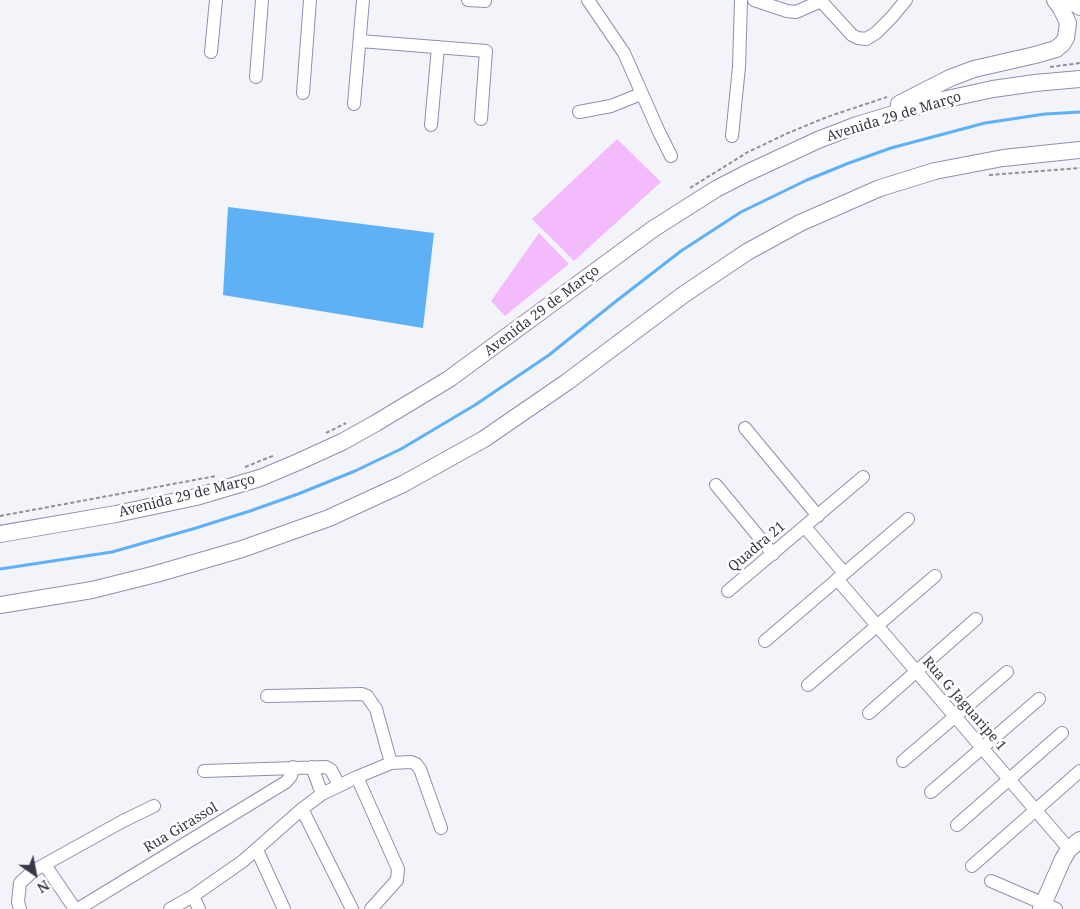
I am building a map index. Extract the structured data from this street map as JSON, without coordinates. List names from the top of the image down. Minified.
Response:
{"streets":{"main road":["Avenida 29 de Março"],"street":["Quadra 21","Rua G Jaguaripe 1","Rua Girassol"]},"crossings":[["Quadra 21","Rua G Jaguaripe 1"]],"north":"bottom right"}
